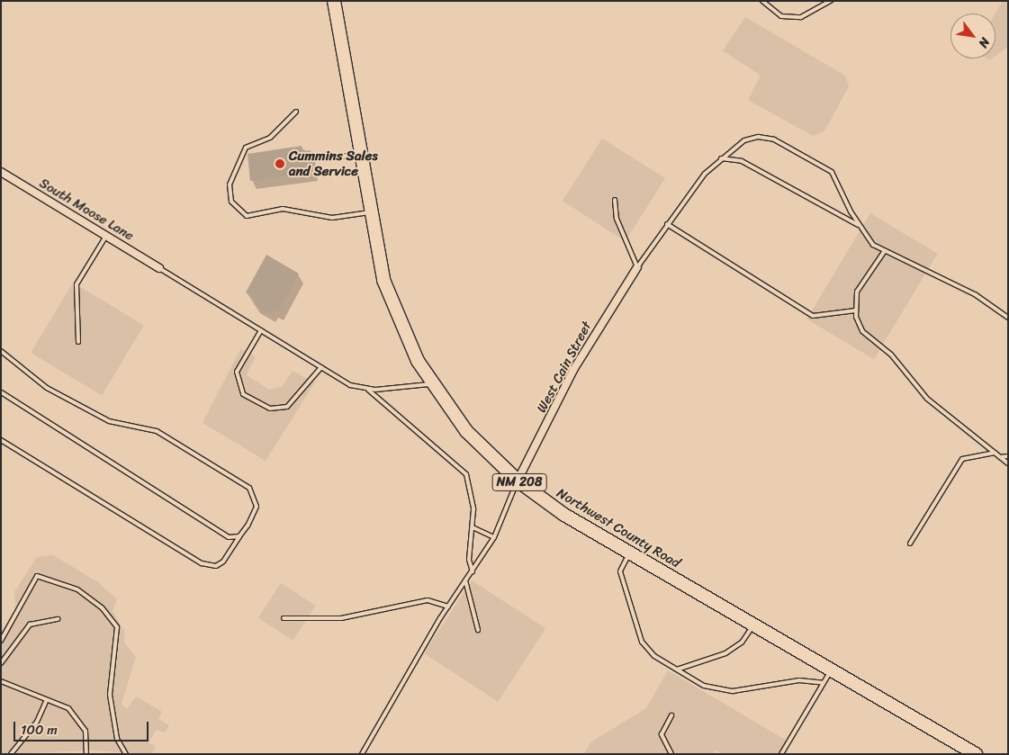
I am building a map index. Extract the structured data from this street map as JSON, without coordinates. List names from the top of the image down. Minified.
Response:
{"streets":{"highway":["NM 208","Northwest County Road"],"street":["South Moose Lane","West Cain Street"]},"crossings":[["West Cain Street","Northwest County Road"]],"places":["Cummins Sales and Service"],"scale_bar":"100 m","north":"bottom right"}
